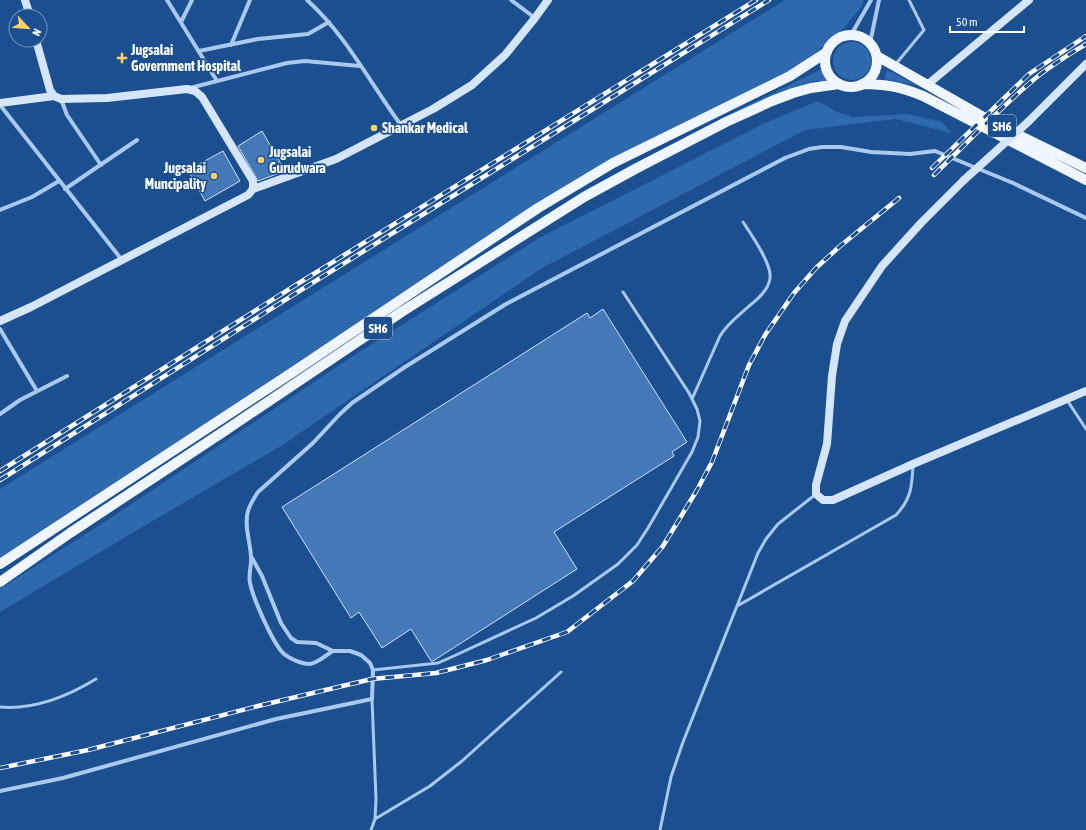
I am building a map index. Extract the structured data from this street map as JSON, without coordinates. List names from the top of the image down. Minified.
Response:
{"streets":{"main road":["SH6"]},"places":{"health":["Jugsalai Government Hospital"],"other":["Shankar Medical","Jugsalai Gurudwara","Jugsalai Muncipality"]},"scale_bar":"50 m","north":"bottom right"}
